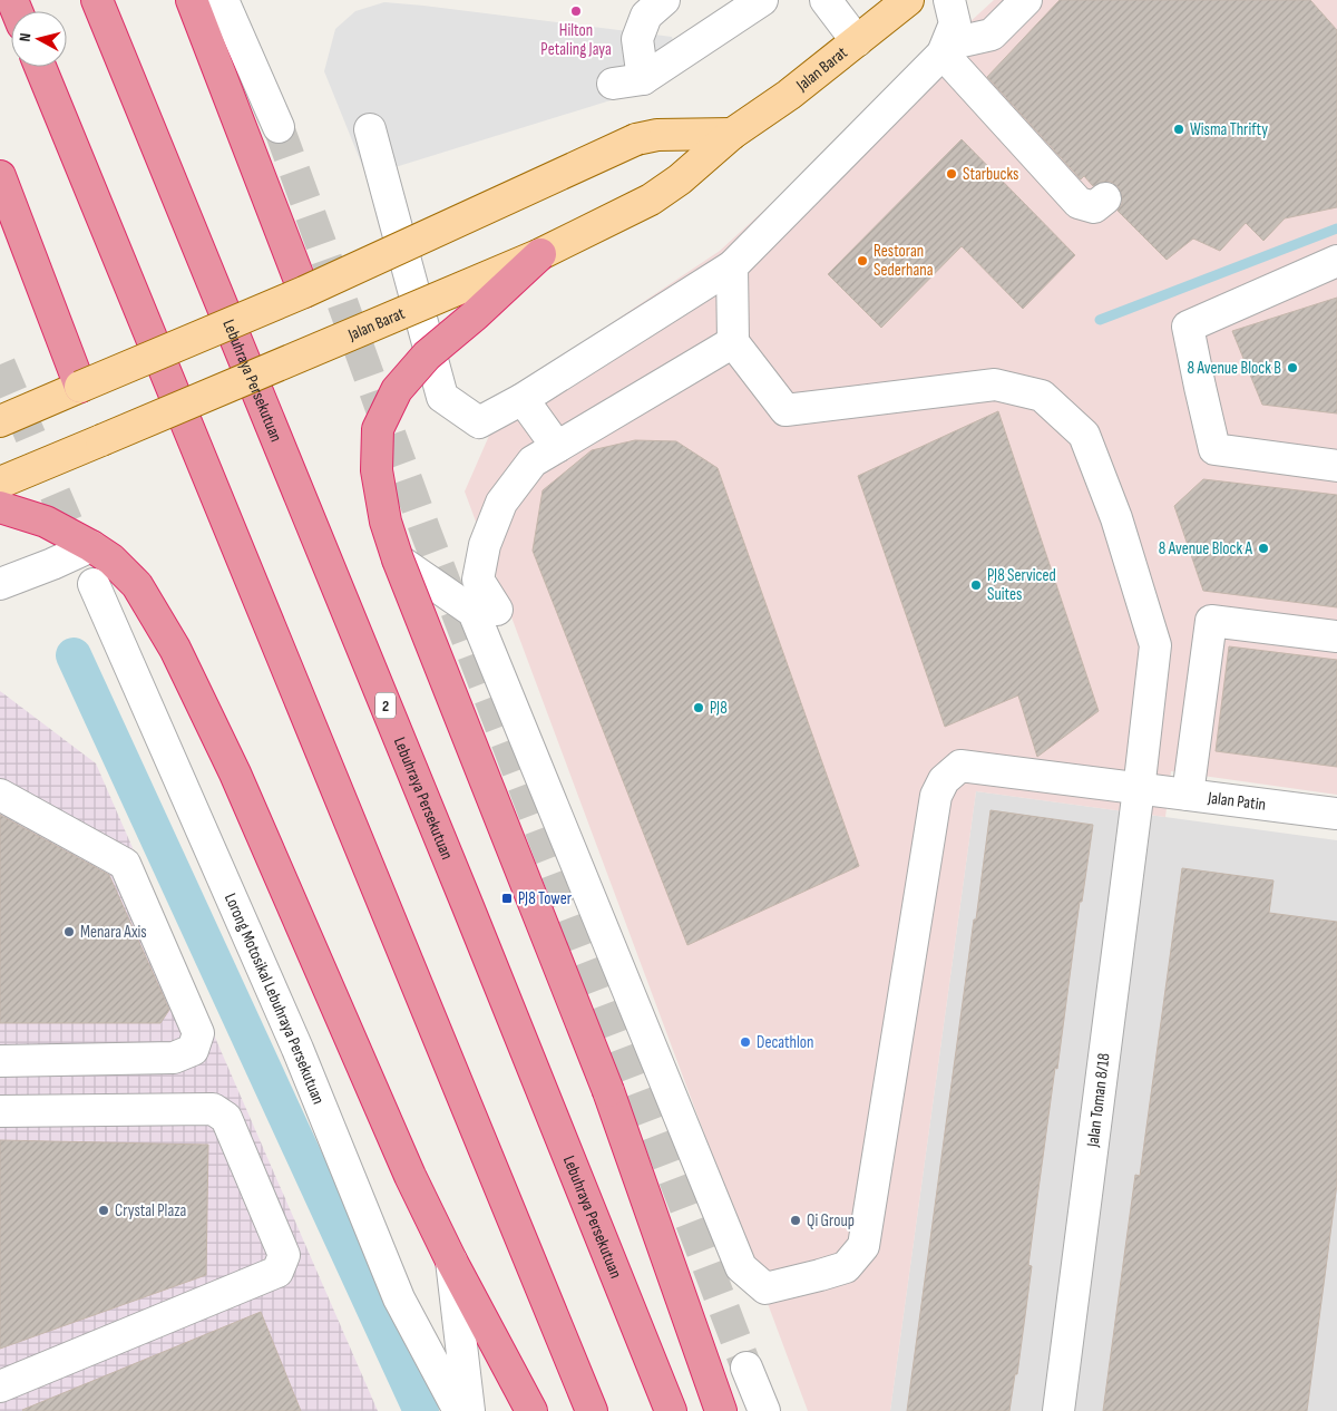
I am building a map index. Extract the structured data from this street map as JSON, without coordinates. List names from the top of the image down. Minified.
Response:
{"streets":{"highway":["Lebuhraya Persekutuan","2"],"main road":["Jalan Barat"],"street":["Jalan Patin","Lorong Motosikal Lebuhraya Persekutuan","Jalan Toman 8/18"]},"crossings":[["Jalan Patin","Jalan Toman 8/18"]],"places":{"other":["Hilton Petaling Jaya","Wisma Thrifty","Starbucks","Restoran Sederhana","8 Avenue Block B","8 Avenue Block A","PJ8 Serviced Suites","PJ8","Menara Axis","Decathlon","Crystal Plaza","Qi Group"],"transit":["PJ8 Tower"]},"north":"left"}
